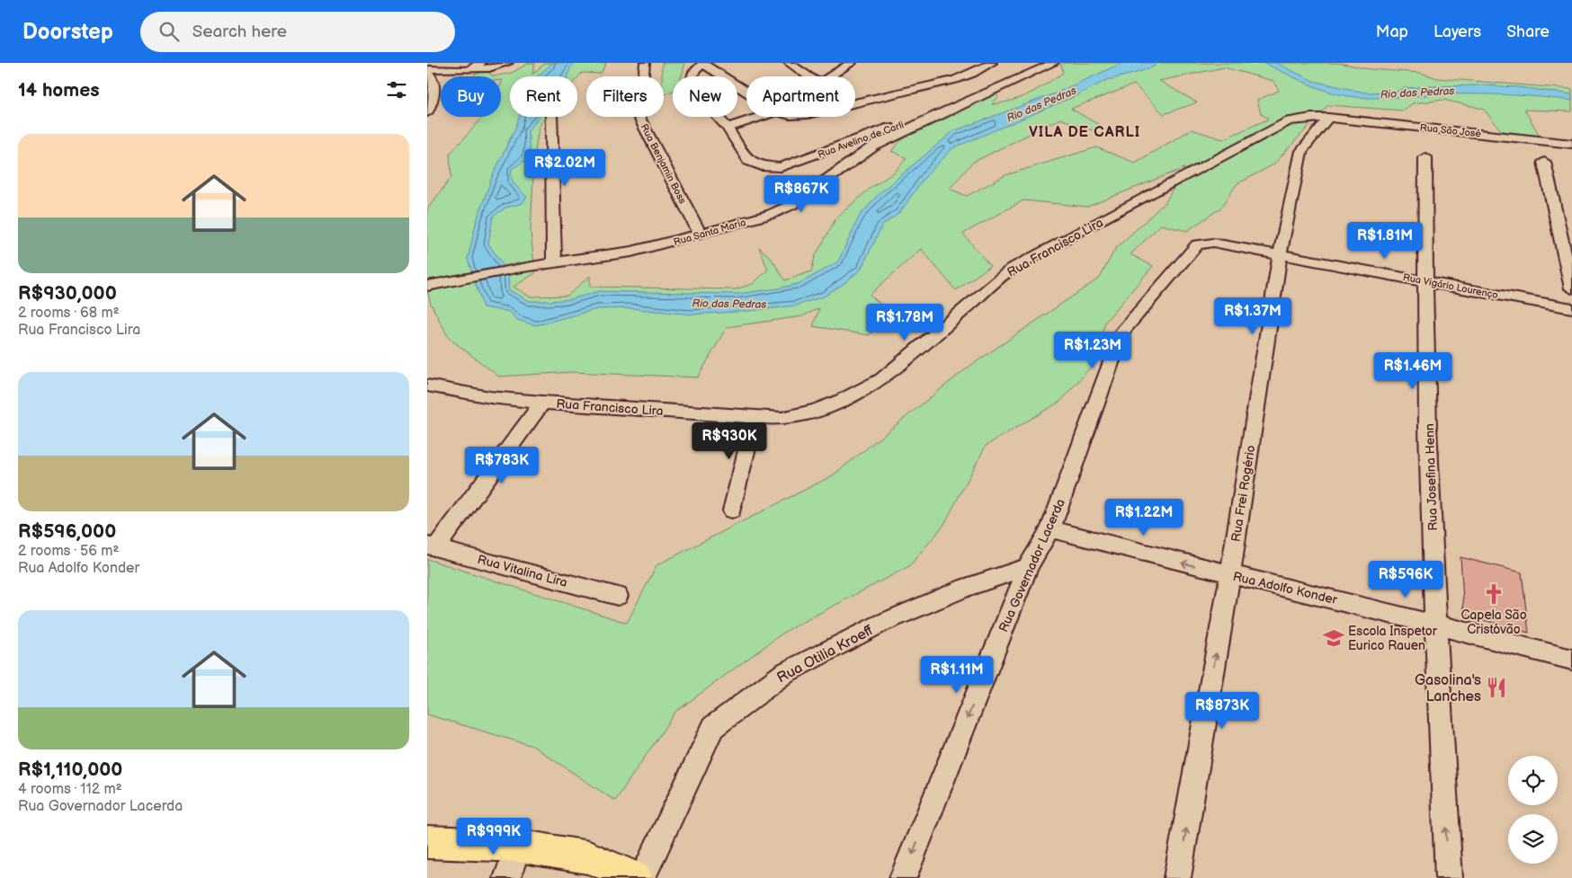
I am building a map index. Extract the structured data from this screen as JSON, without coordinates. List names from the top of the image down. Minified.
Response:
{"streets":{"street":["Rua São José","Rua Avelino de Carli","Rua Benjamin Boss","Rua Santa Maria","Rua Francisco Lira","Rua Vigário Lourenço","Rua Josefina Henn","Rua Frei Rogério","Rua Governador Lacerda","Rua Vitalina Lira","Rua Adolfo Konder","Rua Otilia Kroeff"]},"crossings":[["Rua São José","Rua Francisco Lira"],["Rua São José","Rua Frei Rogério"],["Rua Avelino de Carli","Rua Santa Maria"],["Rua Benjamin Boss","Rua Santa Maria"],["Rua Francisco Lira","Rua Frei Rogério"],["Rua Vigário Lourenço","Rua Josefina Henn"],["Rua Vigário Lourenço","Rua Frei Rogério"],["Rua Vigário Lourenço","Rua Governador Lacerda"],["Rua Josefina Henn","Rua Adolfo Konder"],["Rua Frei Rogério","Rua Adolfo Konder"],["Rua Governador Lacerda","Rua Adolfo Konder"],["Rua Governador Lacerda","Rua Otilia Kroeff"]],"one_way":["Rua Josefina Henn","Rua Frei Rogério","Rua Governador Lacerda"],"districts":["VILA DE CARLI"],"water":["Rio das Pedras"],"places":{"church":["Capela São Cristóvão"],"school or university":["Escola Inspetor Eurico Rauen"],"restaurant":["Gasolina's Lanches"]},"page":{"header":"Doorstep","search":"Search here","nav":["Map","Layers","Share"],"heading":"14 homes","chip":["Buy","Rent","Filters","New","Apartment"],"list":[{"name":"R$930,000","note":"2 rooms · 68 m² · Rua Francisco Lira"},{"name":"R$596,000","note":"2 rooms · 56 m² · Rua Adolfo Konder"},{"name":"R$1,110,000","note":"4 rooms · 112 m² · Rua Governador Lacerda"}],"price":["R$2.02M","R$867K","R$1.81M","R$1.37M","R$1.78M","R$1.23M","R$1.46M","R$930K","R$783K","R$1.22M","R$596K","R$1.11M","R$873K","R$999K"]}}
